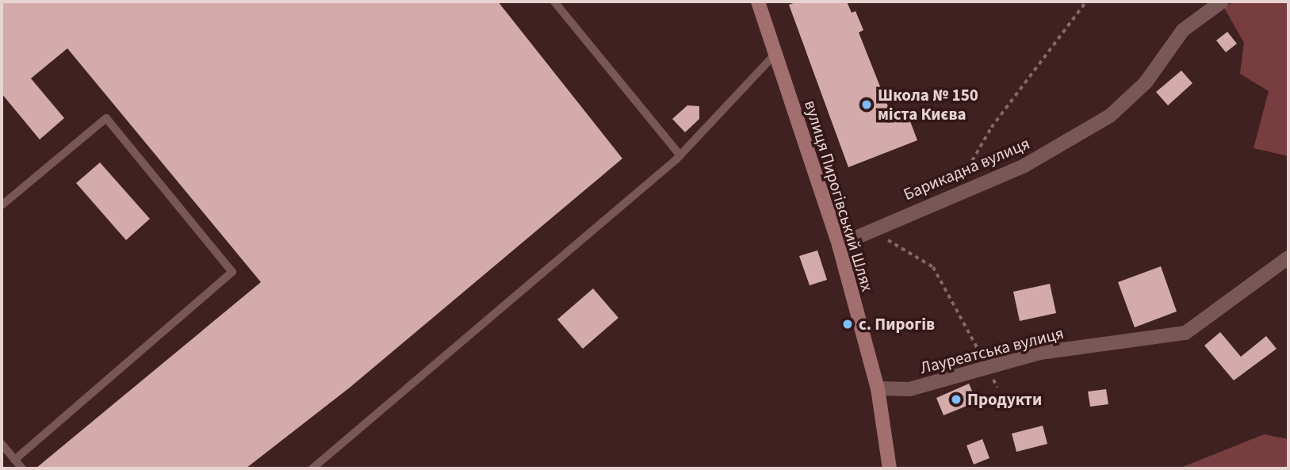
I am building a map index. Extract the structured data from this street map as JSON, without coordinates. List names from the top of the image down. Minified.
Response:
{"streets":{"street":["Барикадна вулиця","вулиця Пирогівський Шлях","Лауреатська вулиця"]},"crossings":[["Барикадна вулиця","вулиця Пирогівський Шлях"],["вулиця Пирогівський Шлях","Лауреатська вулиця"]],"places":["Школа № 150 міста Києва","с. Пирогів","Продукти"]}
